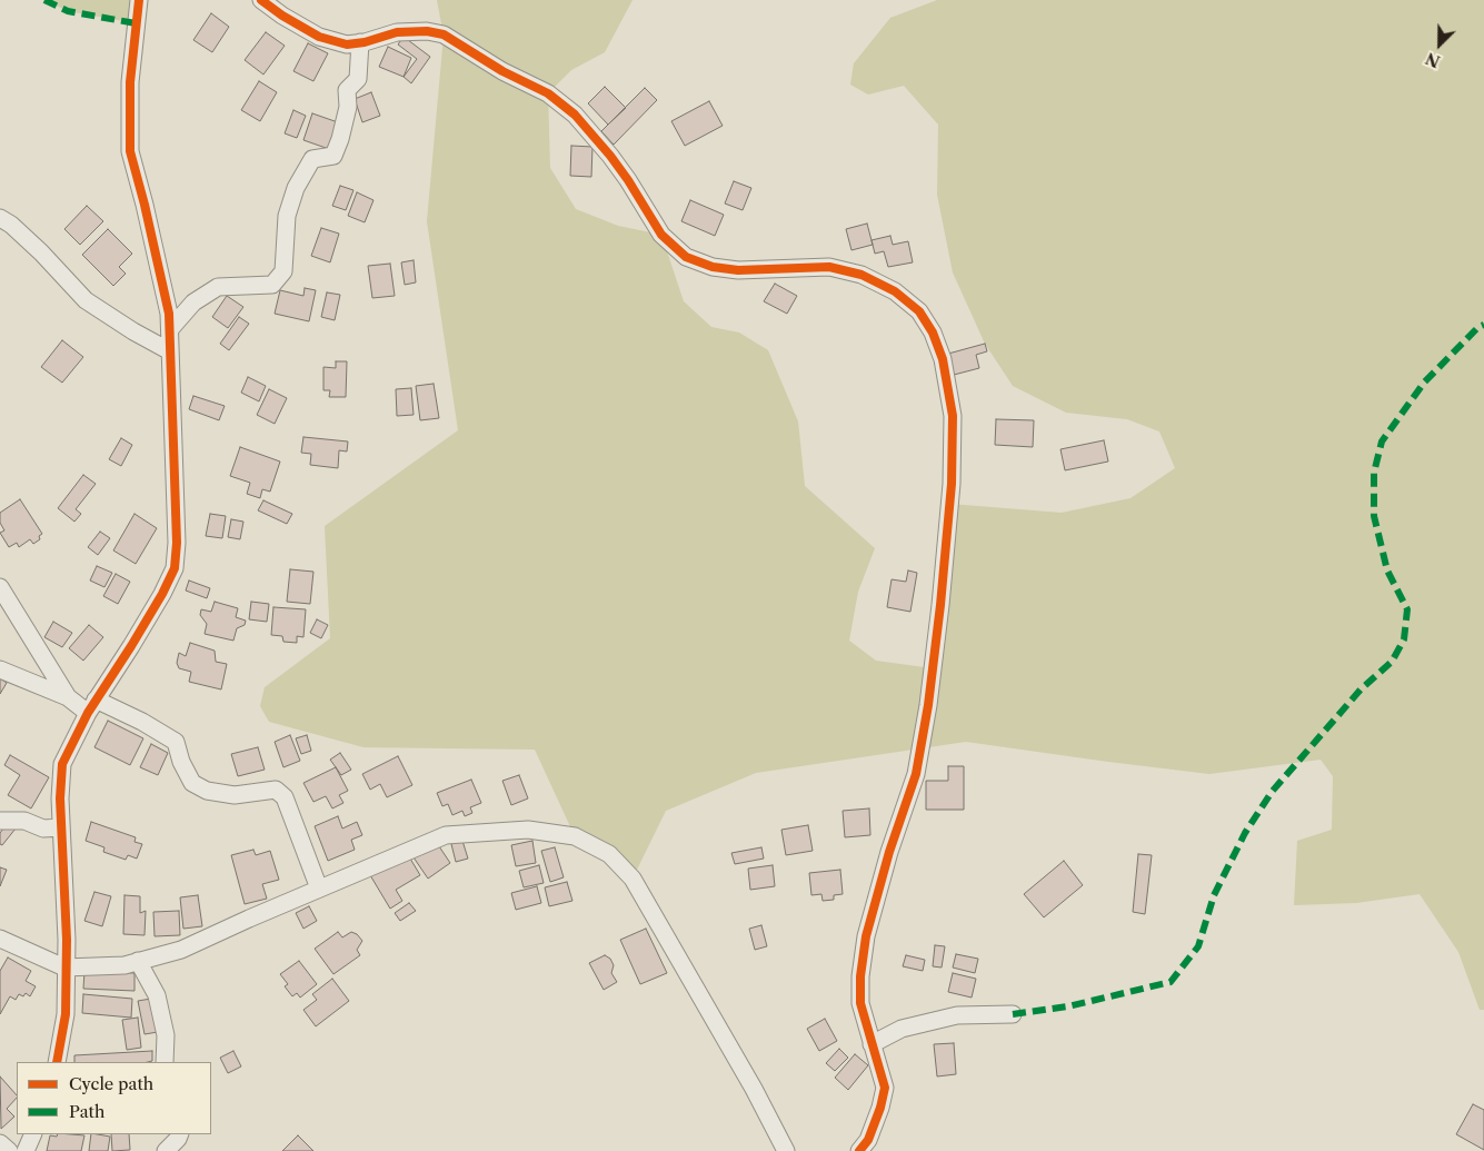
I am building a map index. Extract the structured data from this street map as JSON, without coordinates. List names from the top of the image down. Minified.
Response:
{"legend":["Cycle path","Path"],"north":"bottom left"}
